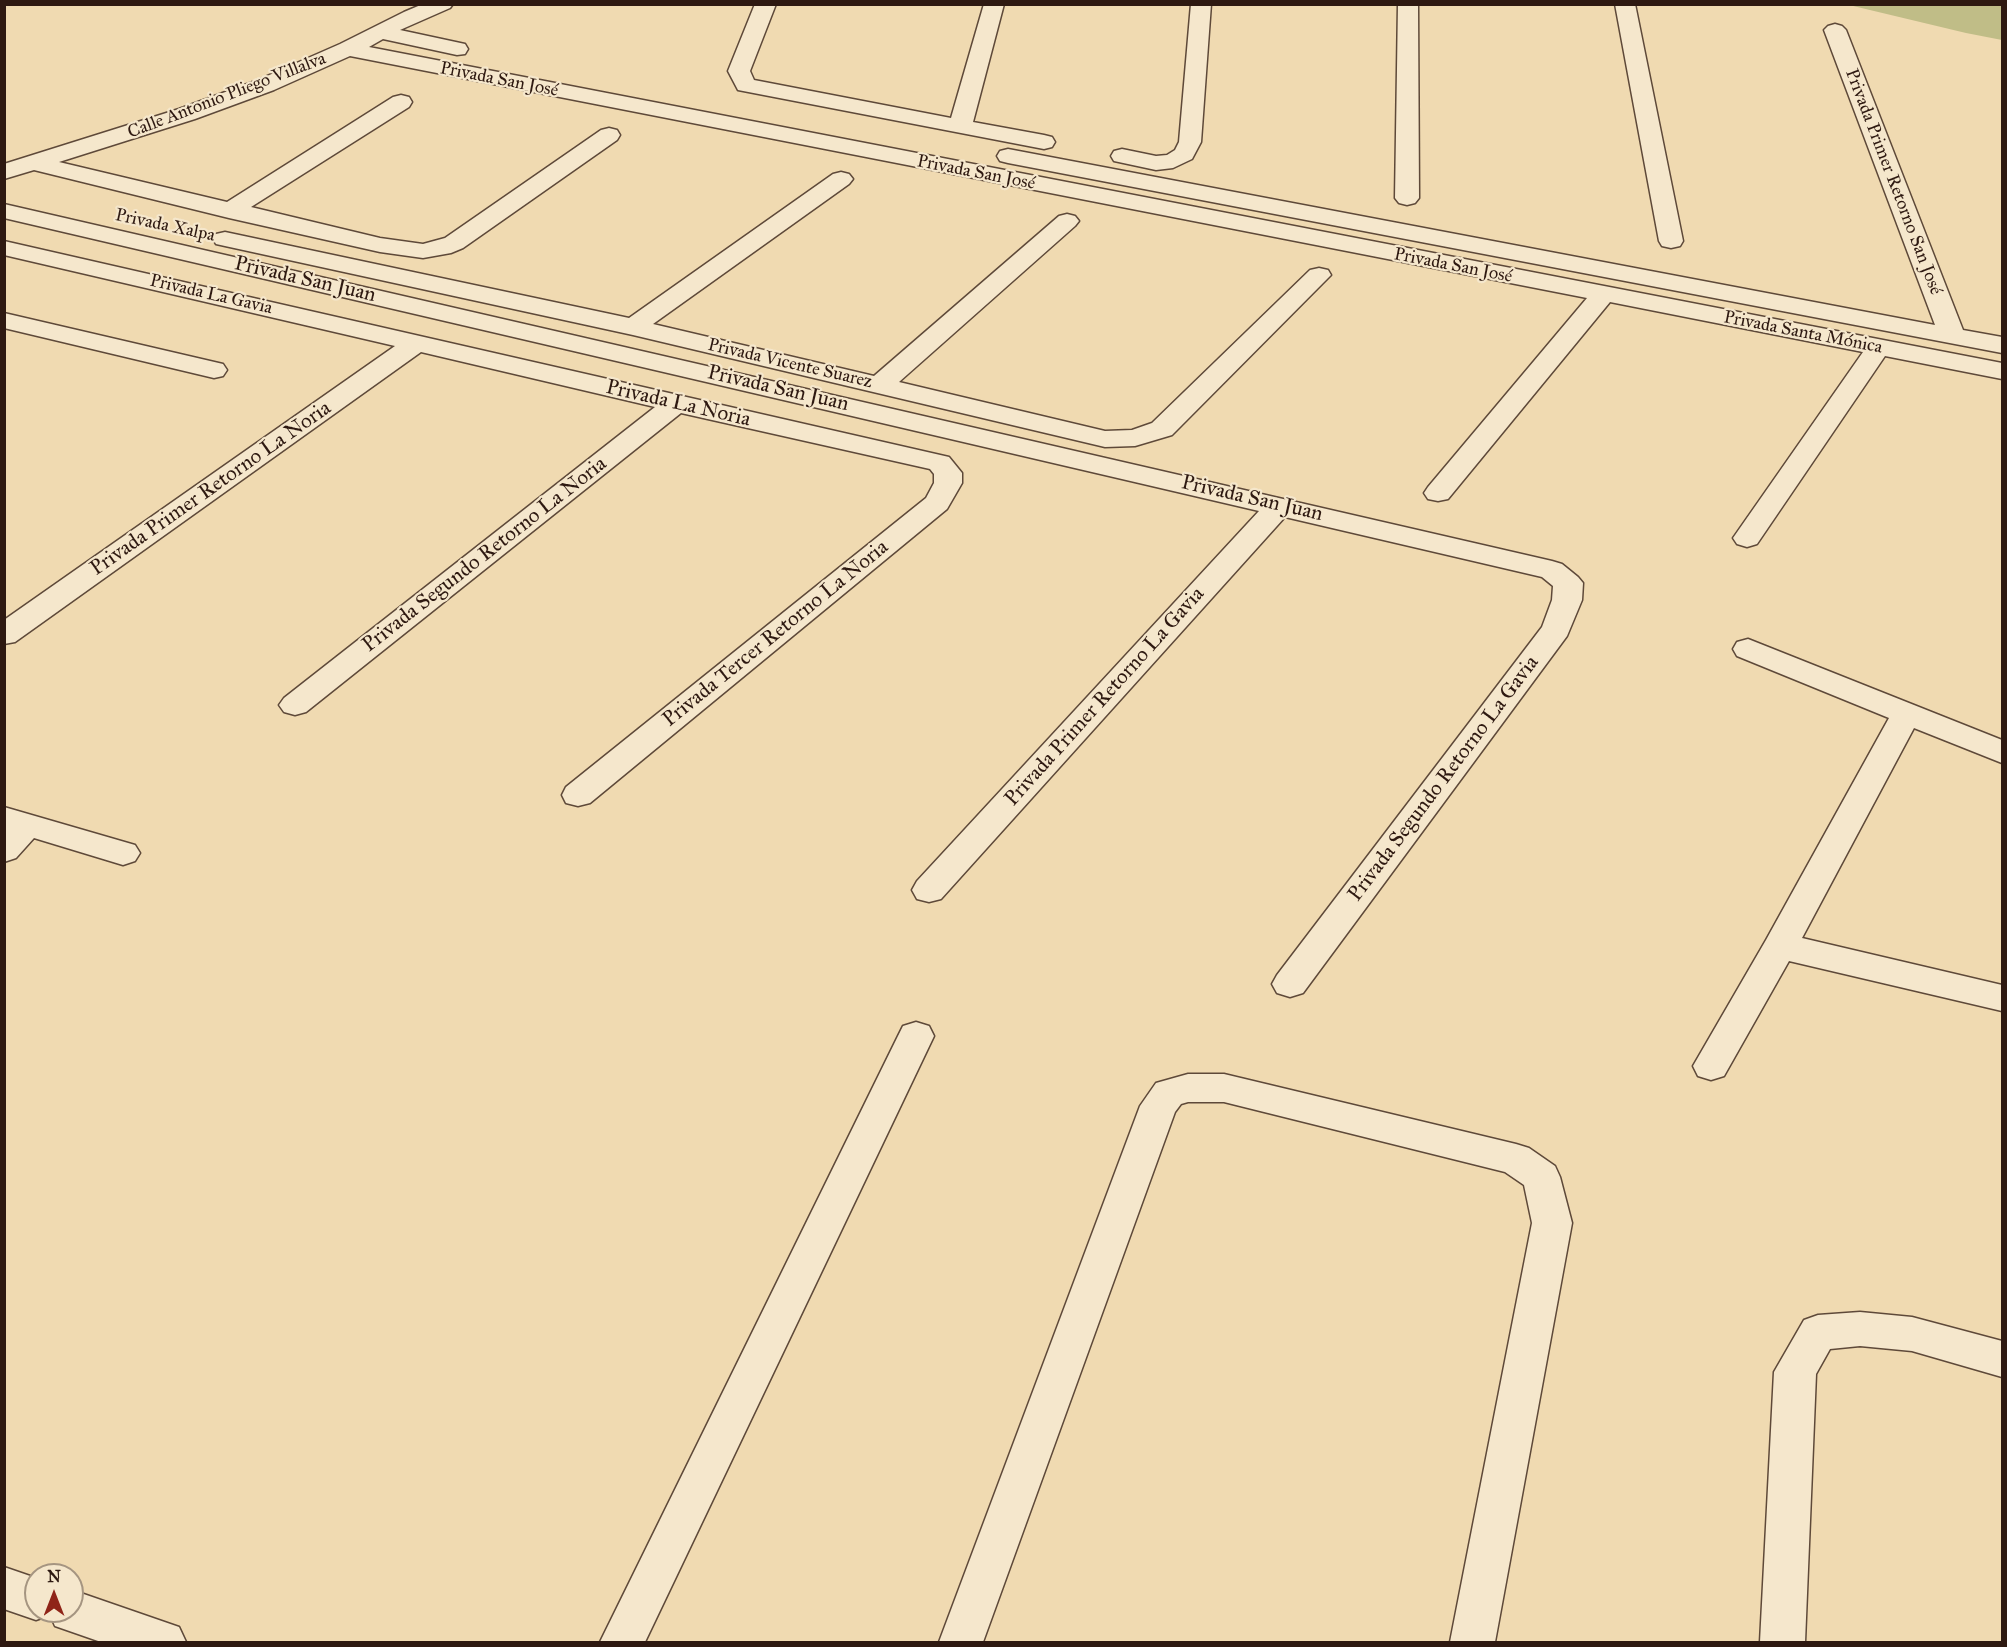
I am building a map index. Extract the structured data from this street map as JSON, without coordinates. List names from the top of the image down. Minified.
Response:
{"streets":{"street":["Privada San José","Calle Antonio Pliego Villalva","Privada Primer Retorno San José","Privada Xalpa","Privada San Juan","Privada La Gavia","Privada Santa Mónica","Privada Vicente Suarez","Privada La Noria","Privada Primer Retorno La Noria","Privada Segundo Retorno La Noria","Privada Tercer Retorno La Noria","Privada Primer Retorno La Gavia","Privada Segundo Retorno La Gavia"]},"crossings":[["Privada San José","Calle Antonio Pliego Villalva"],["Privada San José","Privada Santa Mónica"],["Privada Xalpa","Privada Vicente Suarez"],["Privada San Juan","Privada Primer Retorno La Gavia"],["Privada San Juan","Privada Segundo Retorno La Gavia"],["Privada La Gavia","Privada La Noria"],["Privada La Gavia","Privada Primer Retorno La Noria"],["Privada La Noria","Privada Primer Retorno La Noria"],["Privada La Noria","Privada Segundo Retorno La Noria"],["Privada La Noria","Privada Tercer Retorno La Noria"]],"north":"top"}
